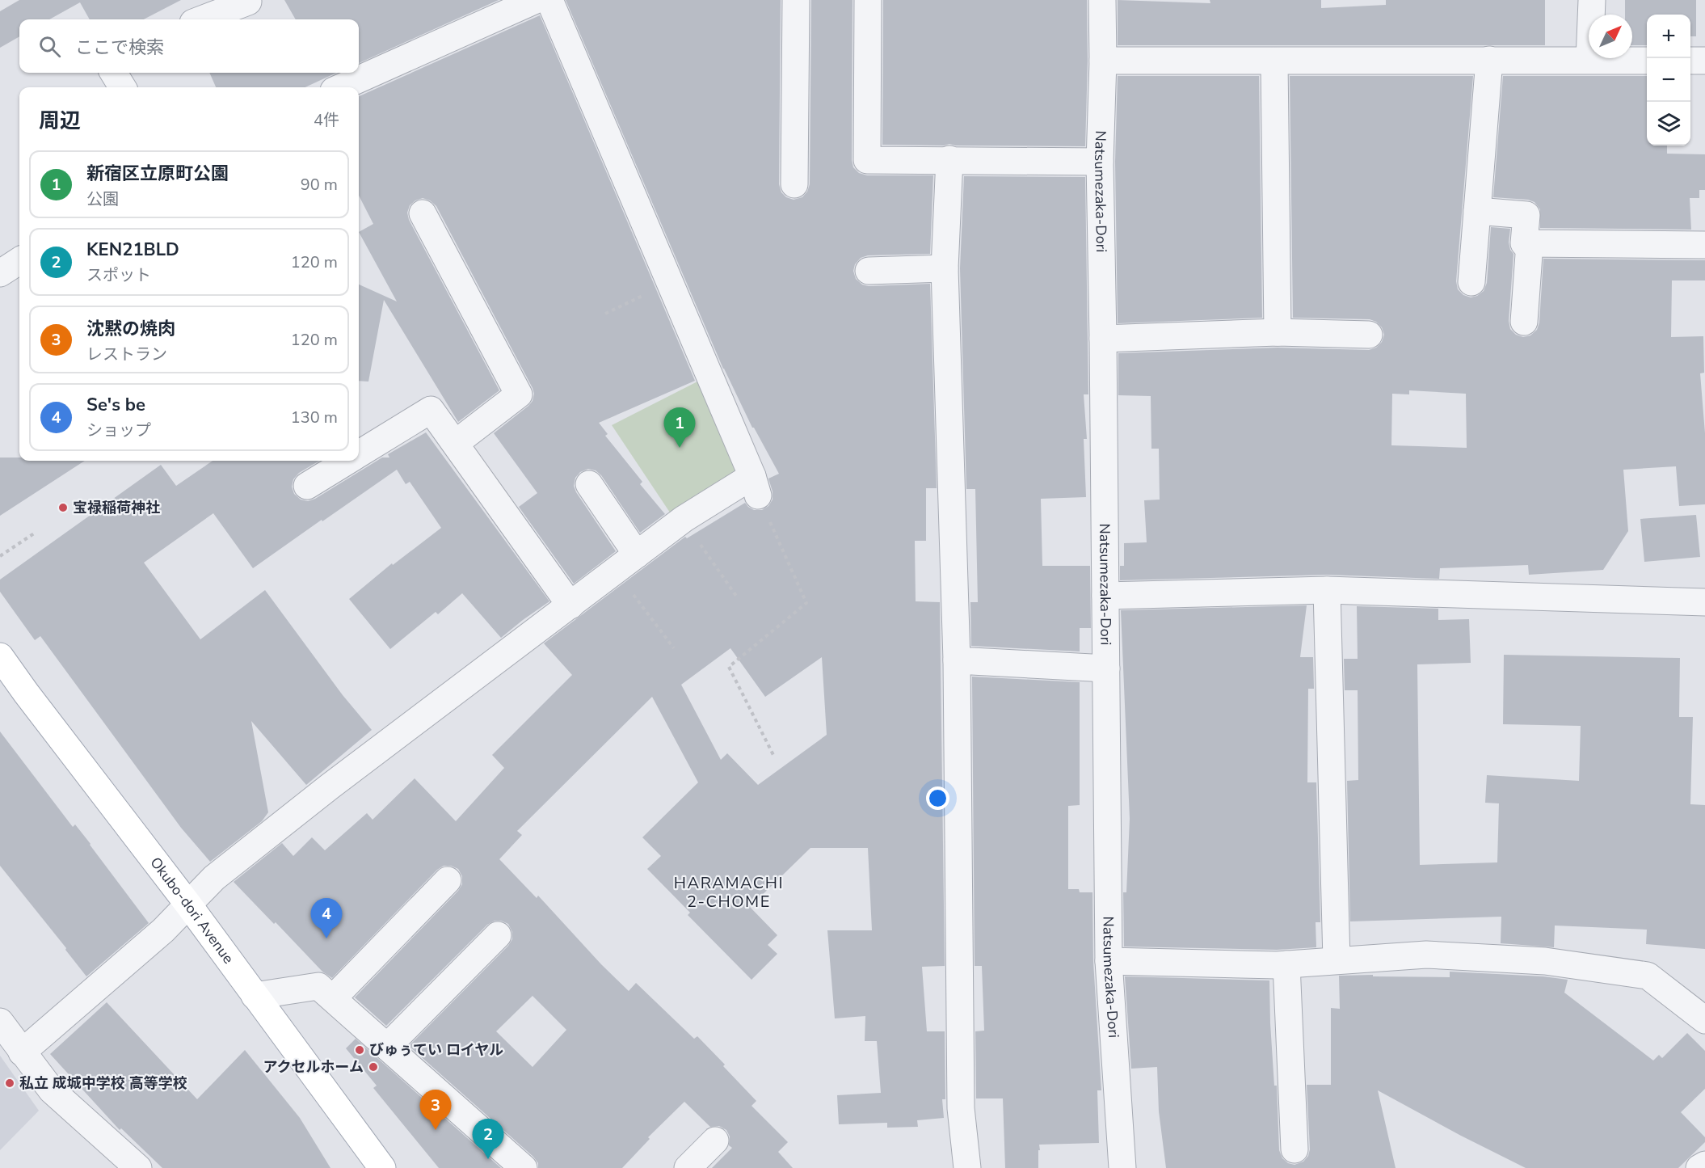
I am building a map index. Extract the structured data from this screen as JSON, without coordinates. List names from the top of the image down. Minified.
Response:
{"streets":{"main road":["Okubo-dori Avenue"],"street":["Natsumezaka-Dori"]},"districts":["HARAMACHI 2-CHOME"],"places":["宝禄稲荷神社","びゅぅてい ロイヤル","アクセルホーム","私立 成城中学校 高等学校"],"north":"top right","page":{"map_buttons":["+","−"],"search":"ここで検索","heading":["周辺","4件"],"list":[{"mark":"1","name":"新宿区立原町公園","note":"公園","value":"90 m"},{"mark":"2","name":"KEN21BLD","note":"スポット","value":"120 m"},{"mark":"3","name":"沈黙の焼肉","note":"レストラン","value":"120 m"},{"mark":"4","name":"Se's be","note":"ショップ","value":"130 m"}],"pins":["1","4","3","2"]}}
